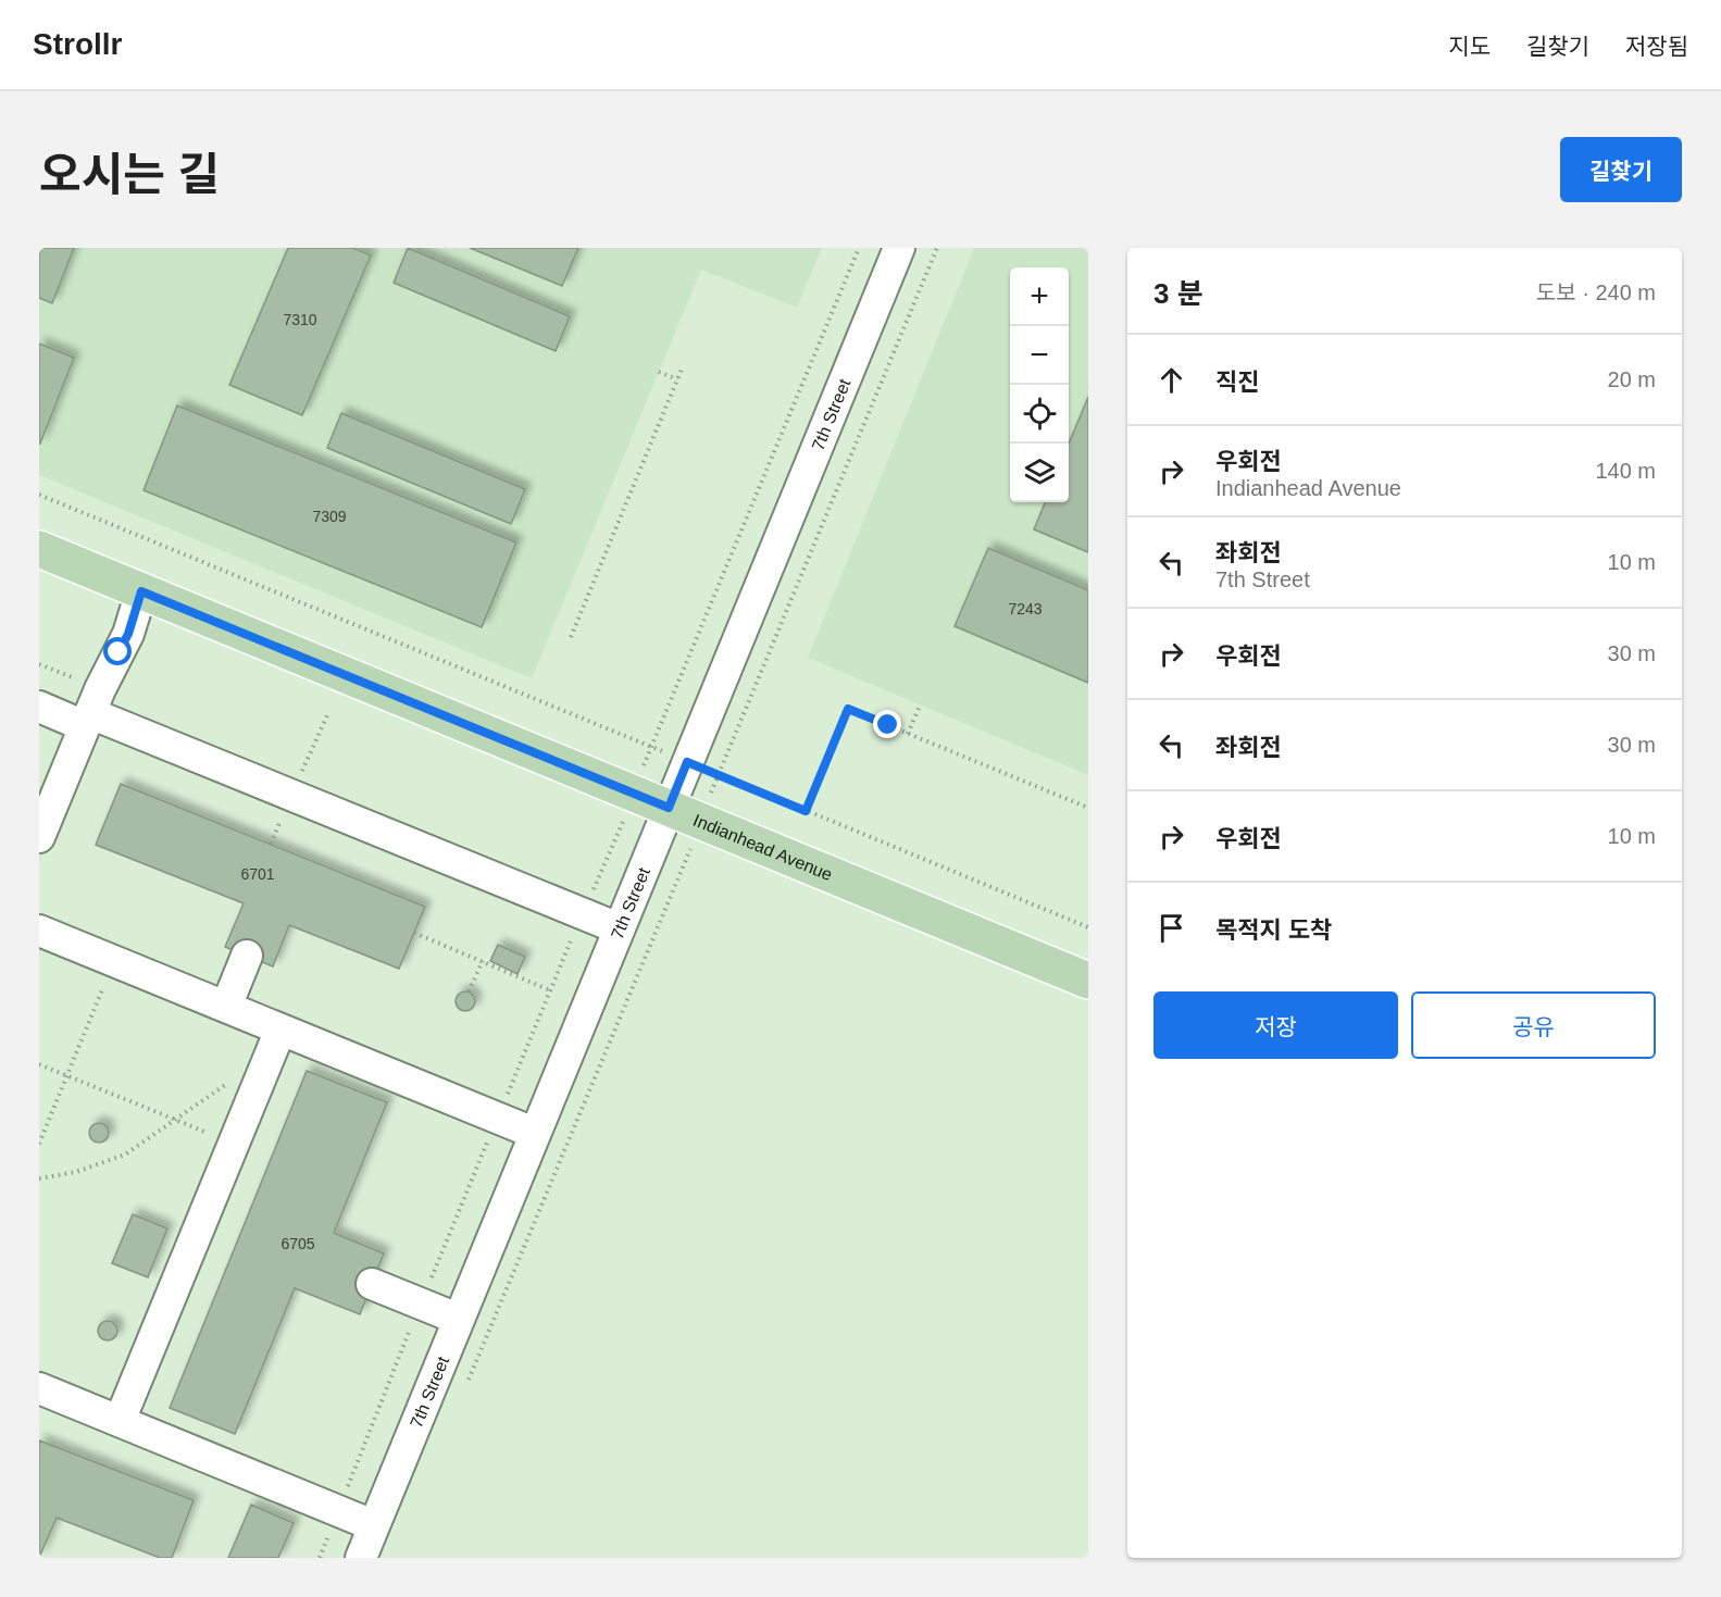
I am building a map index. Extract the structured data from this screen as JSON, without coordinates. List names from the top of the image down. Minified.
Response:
{"streets":{"main road":["Indianhead Avenue"],"street":["7th Street"]},"crossings":[["7th Street","Indianhead Avenue"]],"house_numbers":["7310","7309","7243","6701","6705"],"page":{"header":"Strollr","nav":["지도","길찾기","저장됨"],"title":"오시는 길","buttons":["길찾기",["저장","공유"]],"heading":["3 분","도보 · 240 m"],"map_buttons":["+","−"],"list":[["직진","20 m"],["우회전","Indianhead Avenue","140 m"],["좌회전","7th Street","10 m"],["우회전","30 m"],["좌회전","30 m"],["우회전","10 m"],"목적지 도착"]}}
